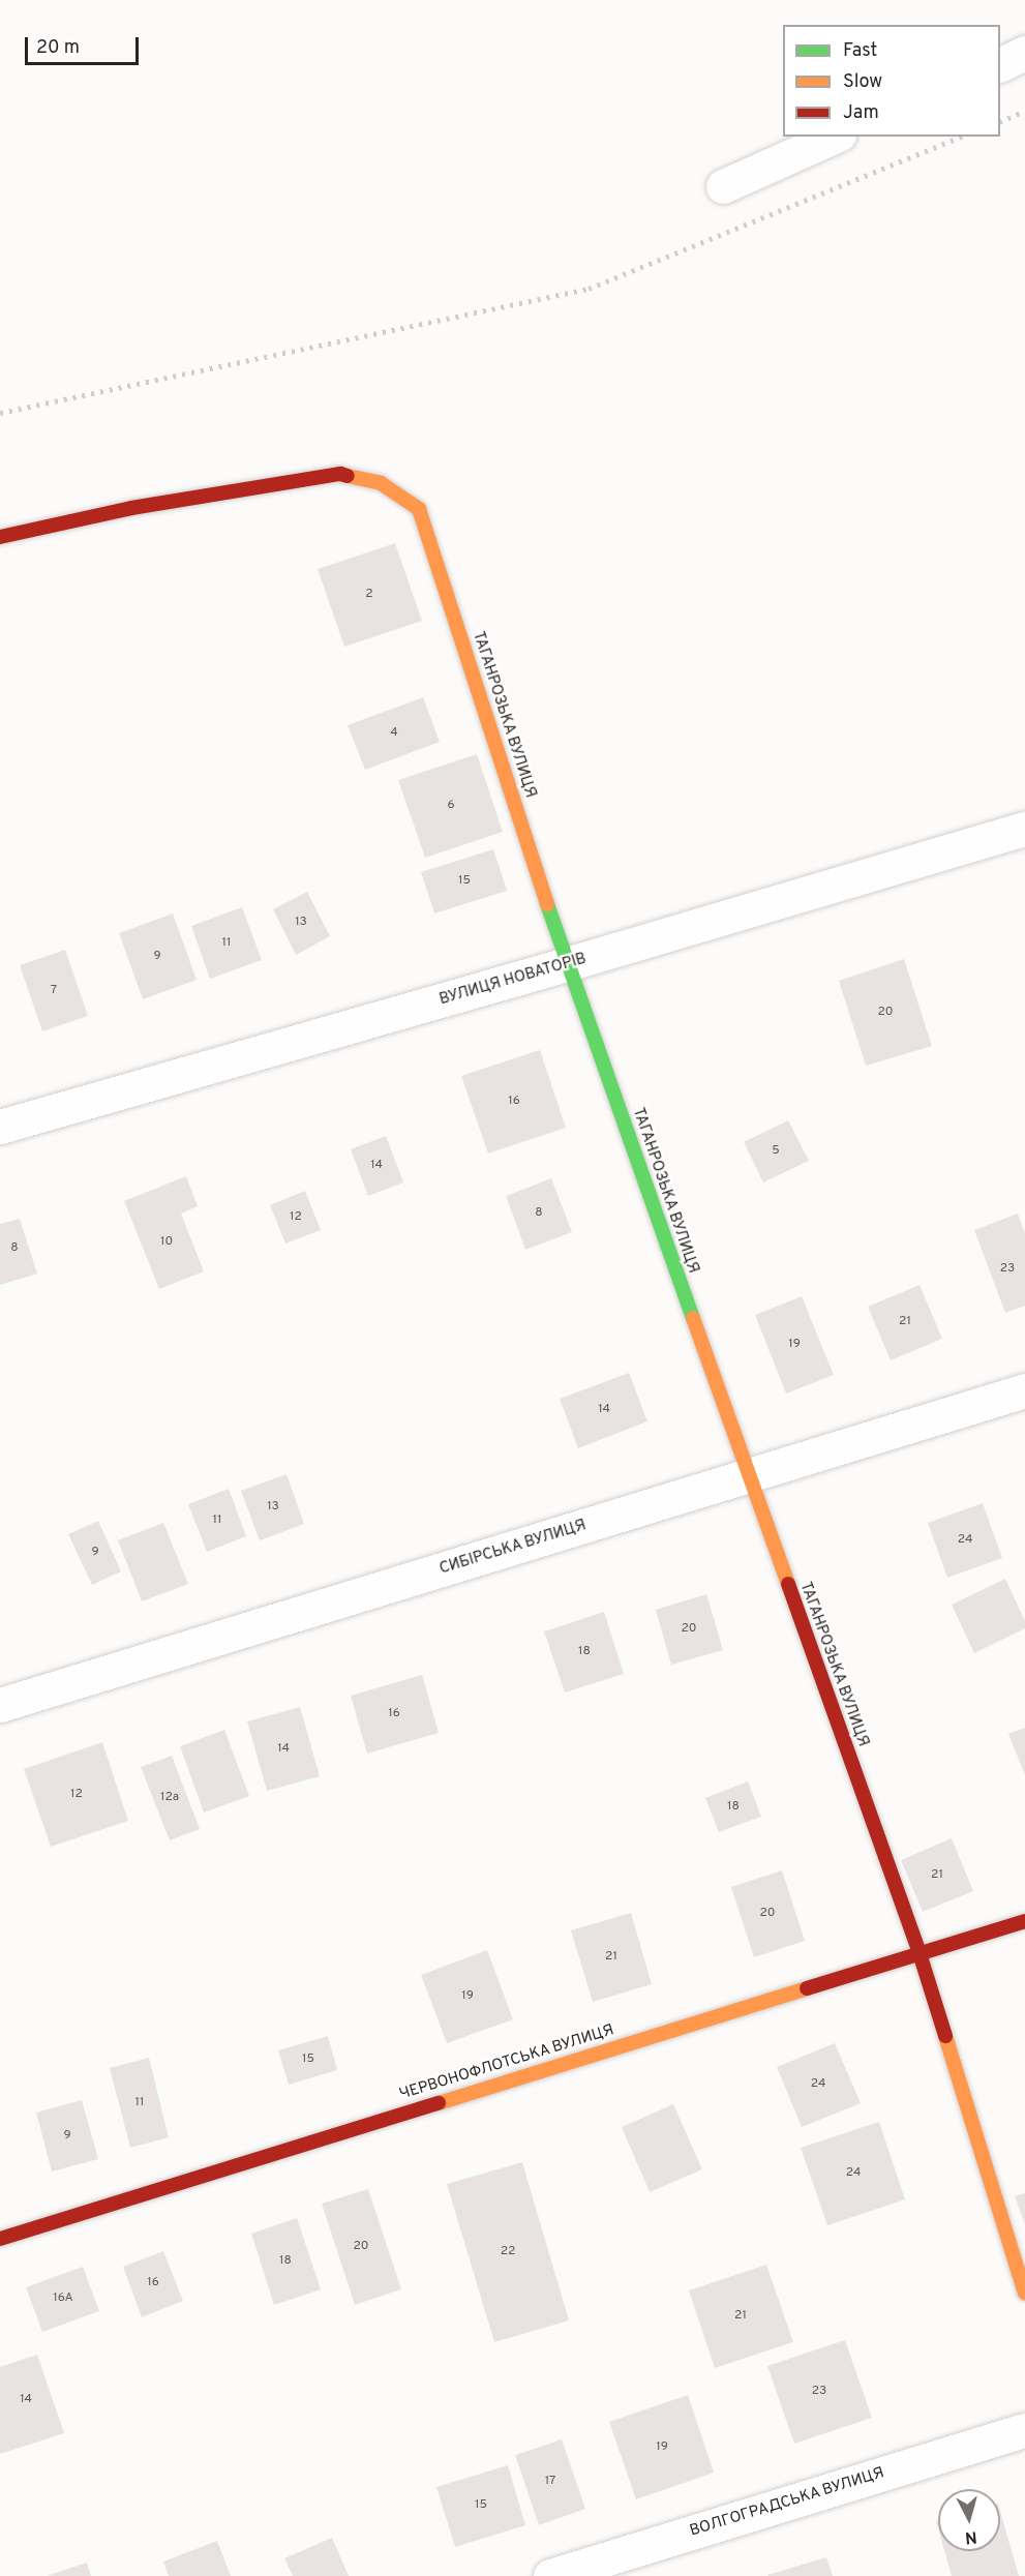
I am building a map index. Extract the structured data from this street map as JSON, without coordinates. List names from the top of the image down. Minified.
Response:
{"streets":{"street":["ТАГАНРОЗЬКА ВУЛИЦЯ","ВУЛИЦЯ НОВАТОРІВ","СИБІРСЬКА ВУЛИЦЯ","ЧЕРВОНОФЛОТСЬКА ВУЛИЦЯ","ВОЛГОГРАДСЬКА ВУЛИЦЯ"]},"crossings":[["ТАГАНРОЗЬКА ВУЛИЦЯ","ВУЛИЦЯ НОВАТОРІВ"],["ТАГАНРОЗЬКА ВУЛИЦЯ","СИБІРСЬКА ВУЛИЦЯ"],["ТАГАНРОЗЬКА ВУЛИЦЯ","ЧЕРВОНОФЛОТСЬКА ВУЛИЦЯ"]],"house_numbers":["2","4","6","15","13","11","9","7","20","16","5","14","8","12","10","8","23","21","19","14","13","11","24","9","20","18","16","14","12","12а","18","21","20","21","19","15","24","11","9","24","20","22","18","16","16А","21","23","14","19","17","15"],"legend":["Fast","Slow","Jam"],"scale_bar":"20 m","north":"bottom"}
